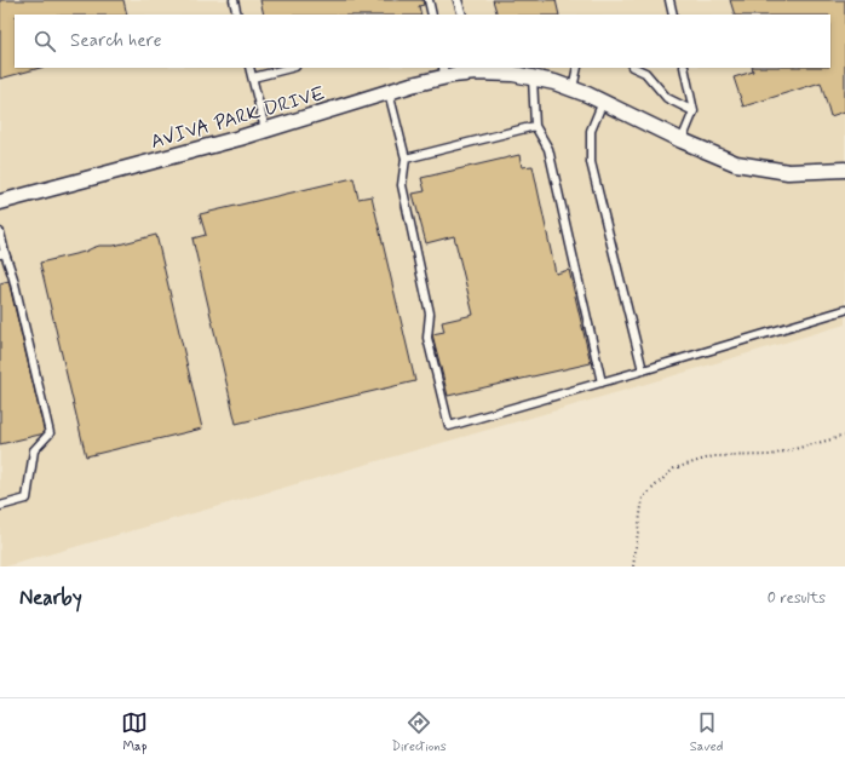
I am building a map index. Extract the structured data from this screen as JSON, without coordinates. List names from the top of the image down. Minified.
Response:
{"streets":{"street":["AVIVA PARK DRIVE"]},"page":{"search":"Search here","heading":["Nearby","0 results"],"nav":["Map","Directions","Saved"]}}
